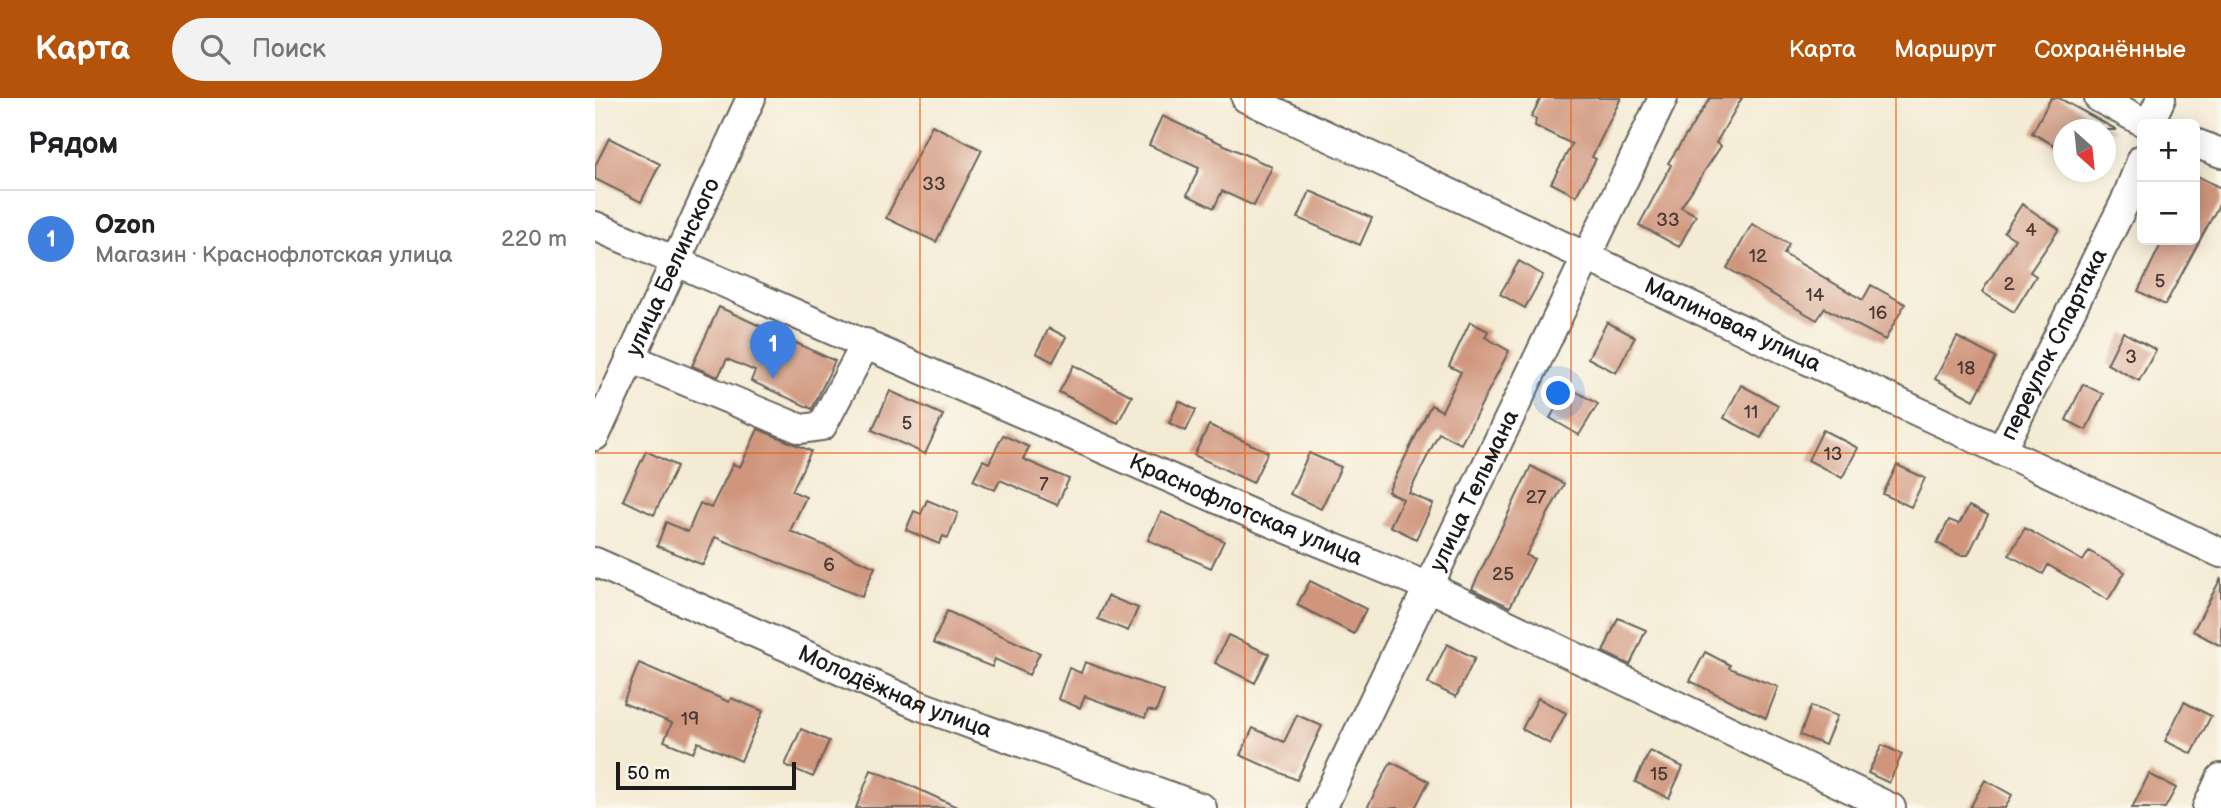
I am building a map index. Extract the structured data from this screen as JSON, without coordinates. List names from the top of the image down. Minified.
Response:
{"streets":{"street":["улица Белинского","Малиновая улица","переулок Спартака","улица Тельмана","Краснофлотская улица","Молодёжная улица"]},"crossings":[["улица Белинского","Краснофлотская улица"],["Малиновая улица","переулок Спартака"],["Малиновая улица","улица Тельмана"],["улица Тельмана","Краснофлотская улица"]],"house_numbers":["33","33","4","12","5","2","14","16","3","18","11","5","13","7","27","6","25","19","15"],"scale_bar":"50 m","north":"bottom right","page":{"header":"Карта","search":"Поиск","nav":["Карта","Маршрут","Сохранённые"],"heading":"Рядом","map_buttons":["+","−"],"list":[{"mark":"1","name":"Ozon","note":"Магазин · Краснофлотская улица","value":"220 m"}],"pins":"1","scale":"50 m"}}
